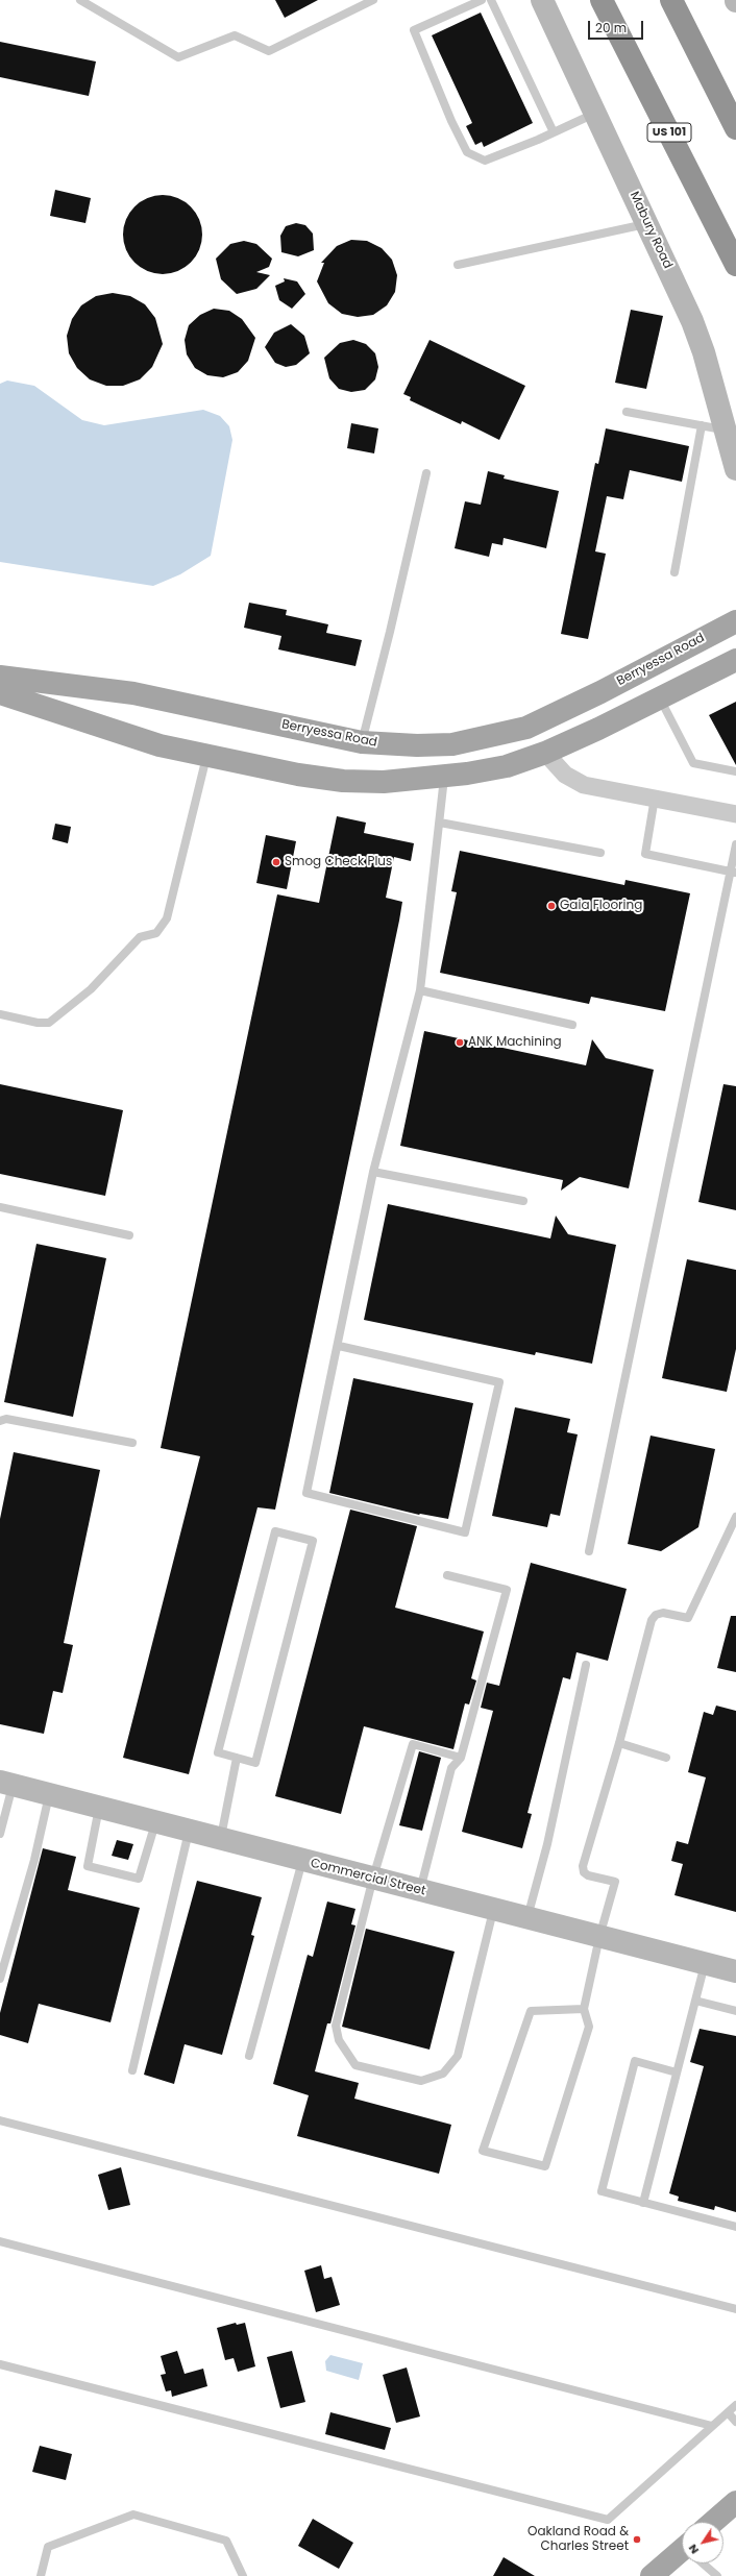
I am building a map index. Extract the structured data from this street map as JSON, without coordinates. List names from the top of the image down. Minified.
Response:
{"streets":{"highway":["US 101"],"main road":["Mabury Road","Berryessa Road","Commercial Street"]},"places":["Smog Check Plus","Gaia Flooring","ANK Machining","Oakland Road & Charles Street"],"scale_bar":"20 m","north":"bottom left"}
